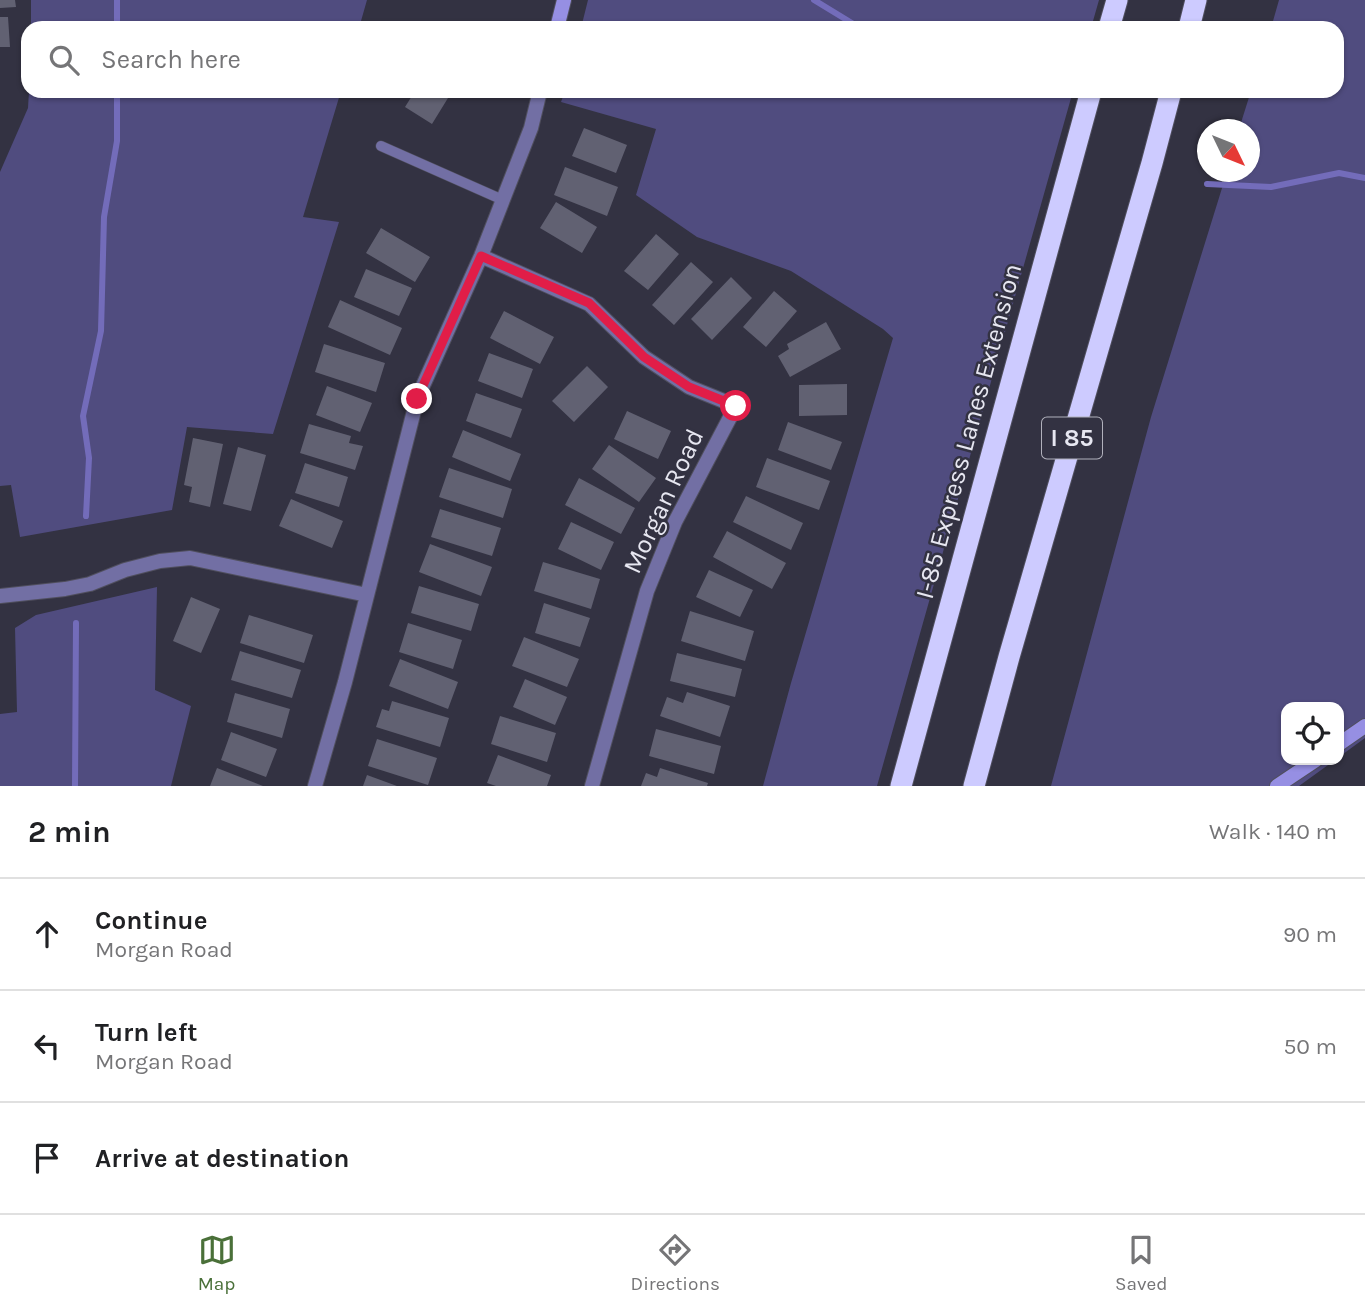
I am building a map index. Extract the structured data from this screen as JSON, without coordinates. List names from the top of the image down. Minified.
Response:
{"streets":{"highway":["I-85 Express Lanes Extension","I 85"],"street":["Morgan Road"]},"north":"bottom right","page":{"search":"Search here","heading":["2 min","Walk · 140 m"],"list":[["Continue","Morgan Road","90 m"],["Turn left","Morgan Road","50 m"],"Arrive at destination"],"nav":["Map","Directions","Saved"]}}
